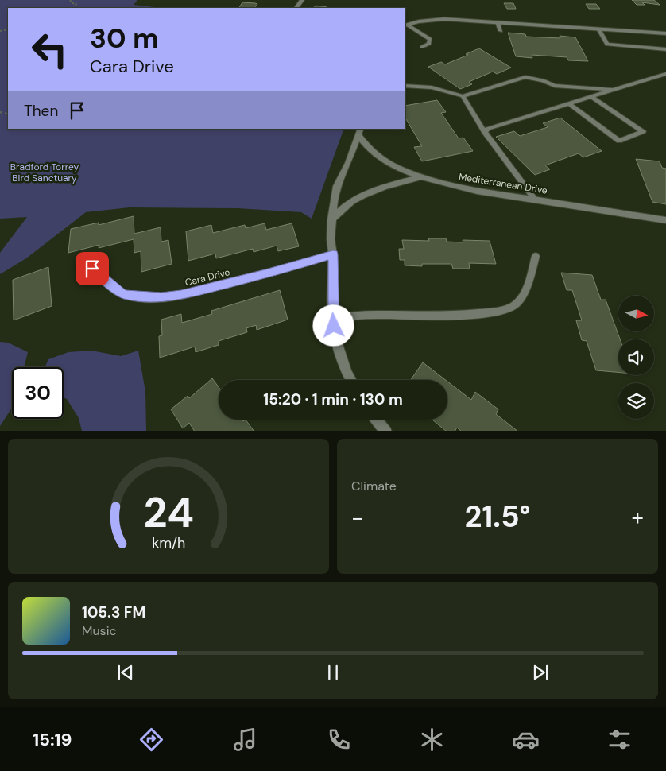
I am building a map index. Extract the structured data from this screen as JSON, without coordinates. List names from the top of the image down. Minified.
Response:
{"streets":{"street":["Mediterranean Drive","Cara Drive"]},"parks":["Bradford Torrey Bird Sanctuary"],"north":"right","page":{"turn":["30 m","Cara Drive"],"then":"Then","limit":"30","trip":"15:20 · 1 min · 130 m","tile":"Climate","heat":["−","21.5°","+"],"song":["105.3 FM","Music"],"tabs":"15:19","gauge":["24","km/h"]}}
